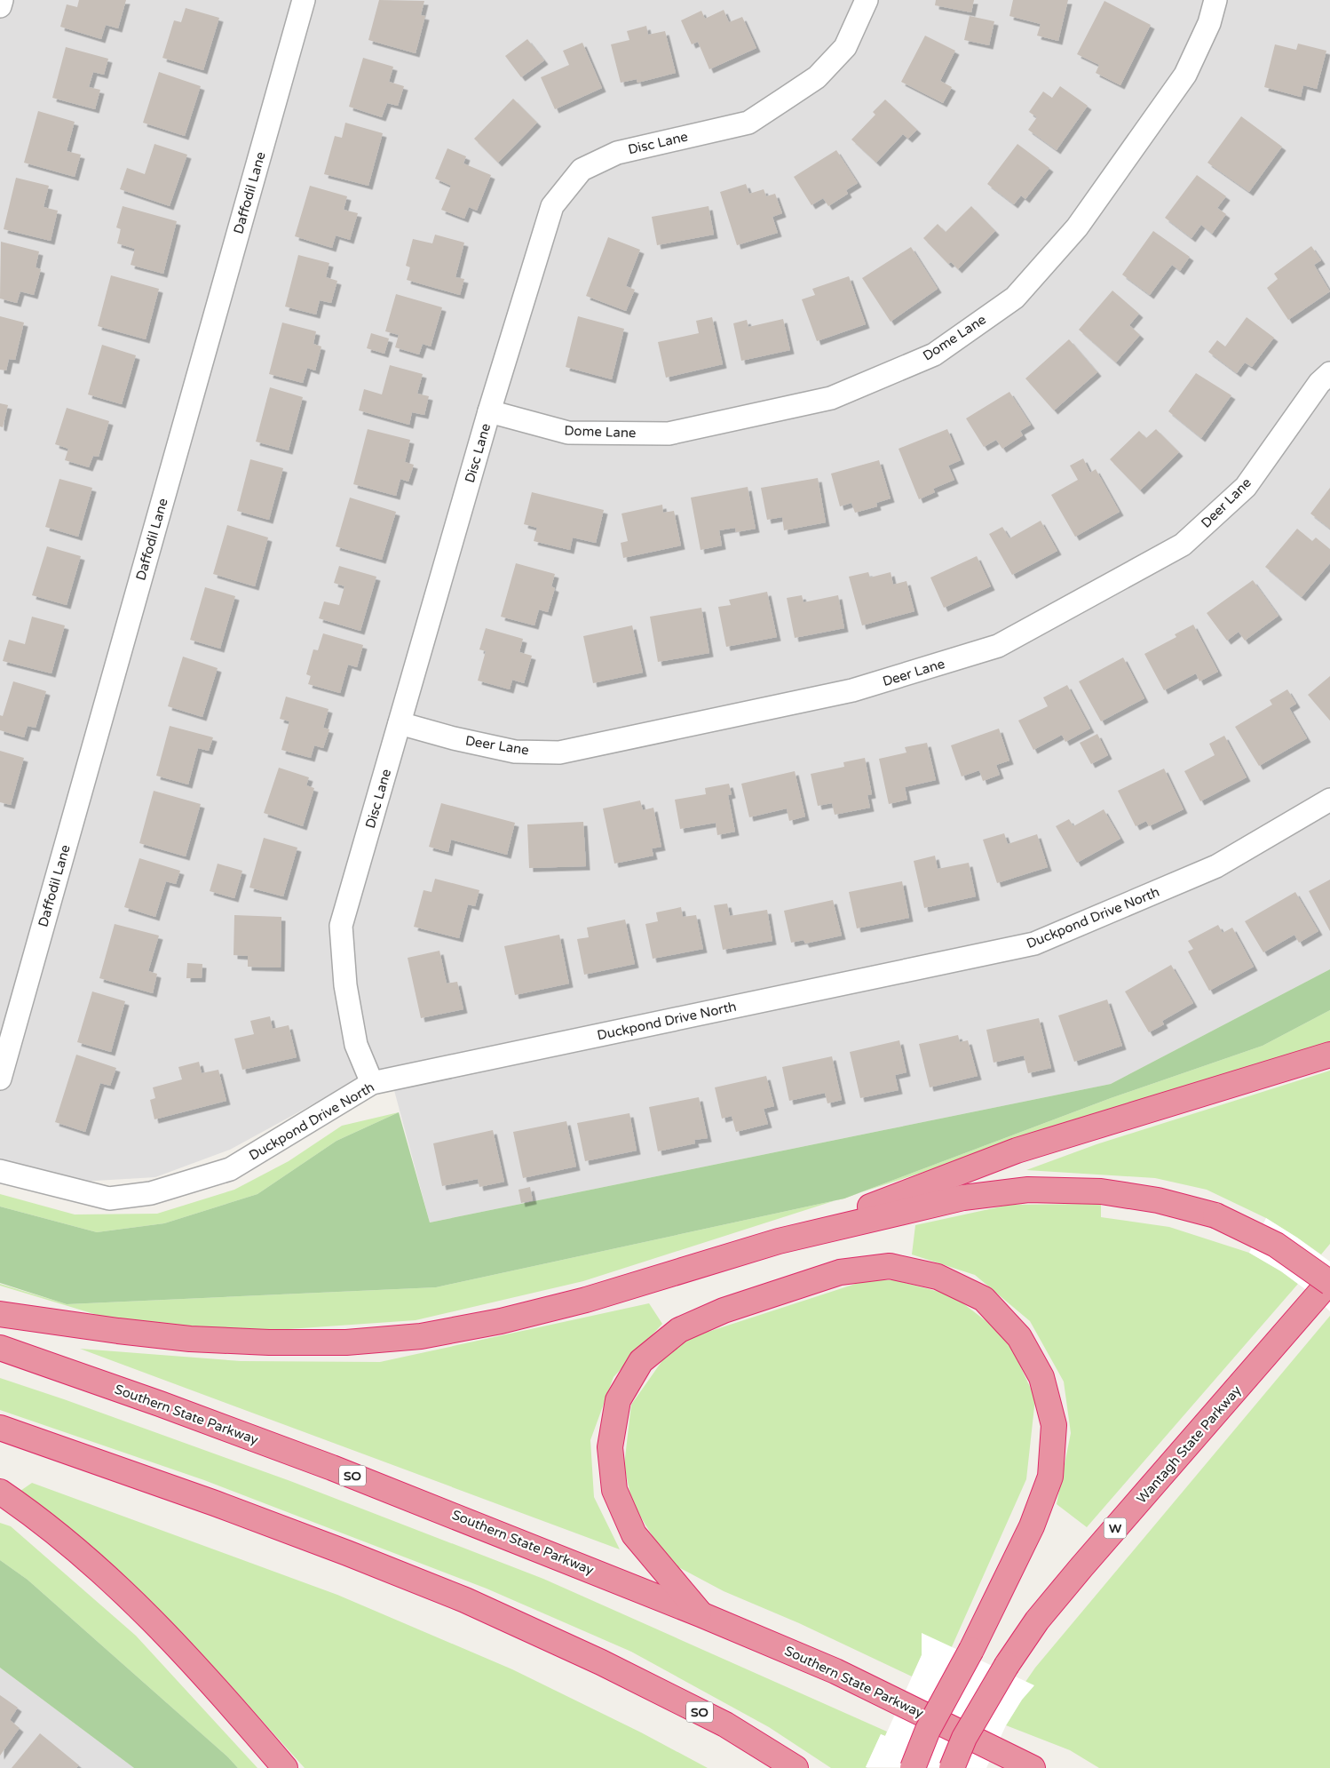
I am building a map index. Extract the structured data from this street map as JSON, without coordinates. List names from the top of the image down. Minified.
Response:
{"streets":{"highway":["Southern State Parkway","Wantagh State Parkway","SO","W"],"street":["Disc Lane","Daffodil Lane","Dome Lane","Deer Lane","Duckpond Drive North"]},"crossings":[["Disc Lane","Dome Lane"],["Disc Lane","Deer Lane"],["Disc Lane","Duckpond Drive North"]]}
